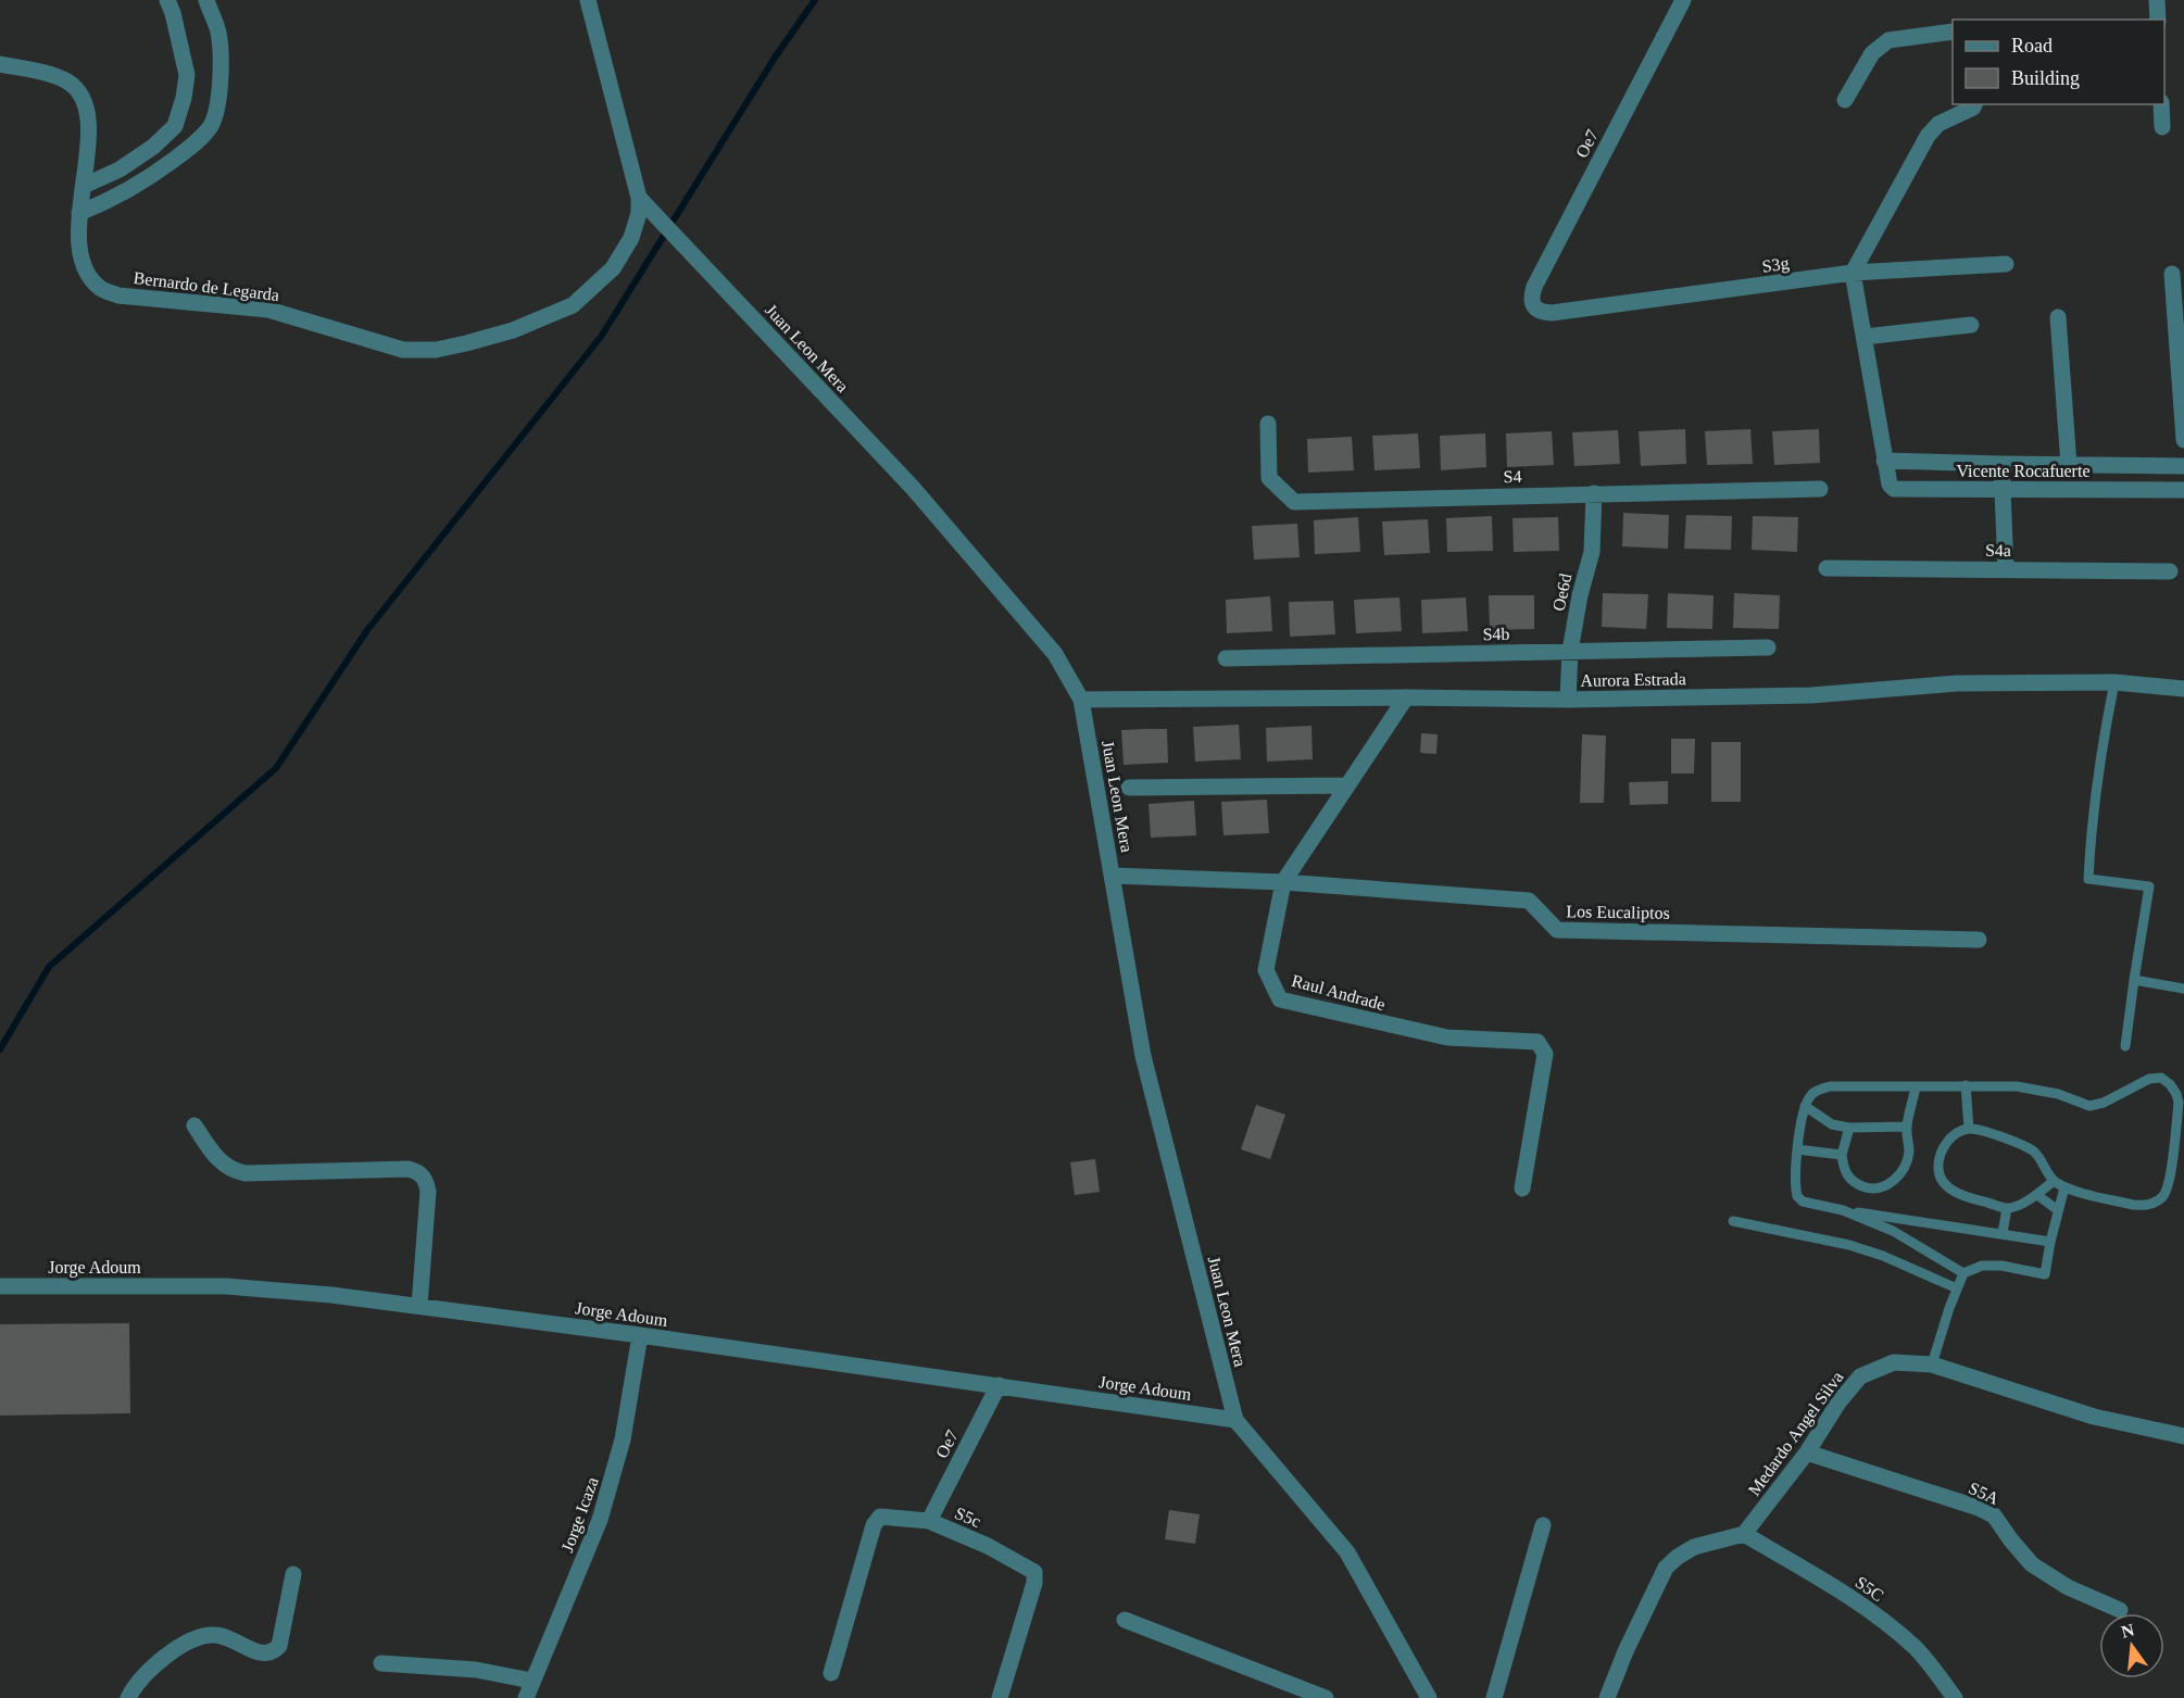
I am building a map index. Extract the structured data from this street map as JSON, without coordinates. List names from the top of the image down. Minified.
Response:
{"streets":{"street":["Oe7","S3g","Bernardo de Legarda","Juan Leon Mera","Vicente Rocafuerte","S4","S4a","Oe6d","S4b","Aurora Estrada","Los Eucaliptos","Raul Andrade","Jorge Adoum","Medardo Angel Silva","S5A","Jorge Icaza","S5c","S5C"]},"crossings":[["Oe7","S3g"],["Oe7","Jorge Adoum"],["Oe7","S5c"],["S3g","Vicente Rocafuerte"],["Bernardo de Legarda","Juan Leon Mera"],["Juan Leon Mera","Aurora Estrada"],["Juan Leon Mera","Los Eucaliptos"],["Juan Leon Mera","Jorge Adoum"],["S4","Oe6d"],["Oe6d","S4b"],["Oe6d","Aurora Estrada"],["Aurora Estrada","Raul Andrade"],["Los Eucaliptos","Raul Andrade"],["Jorge Adoum","Jorge Icaza"],["Medardo Angel Silva","S5A"],["Medardo Angel Silva","S5C"]],"legend":["Road","Building"],"north":"top"}
